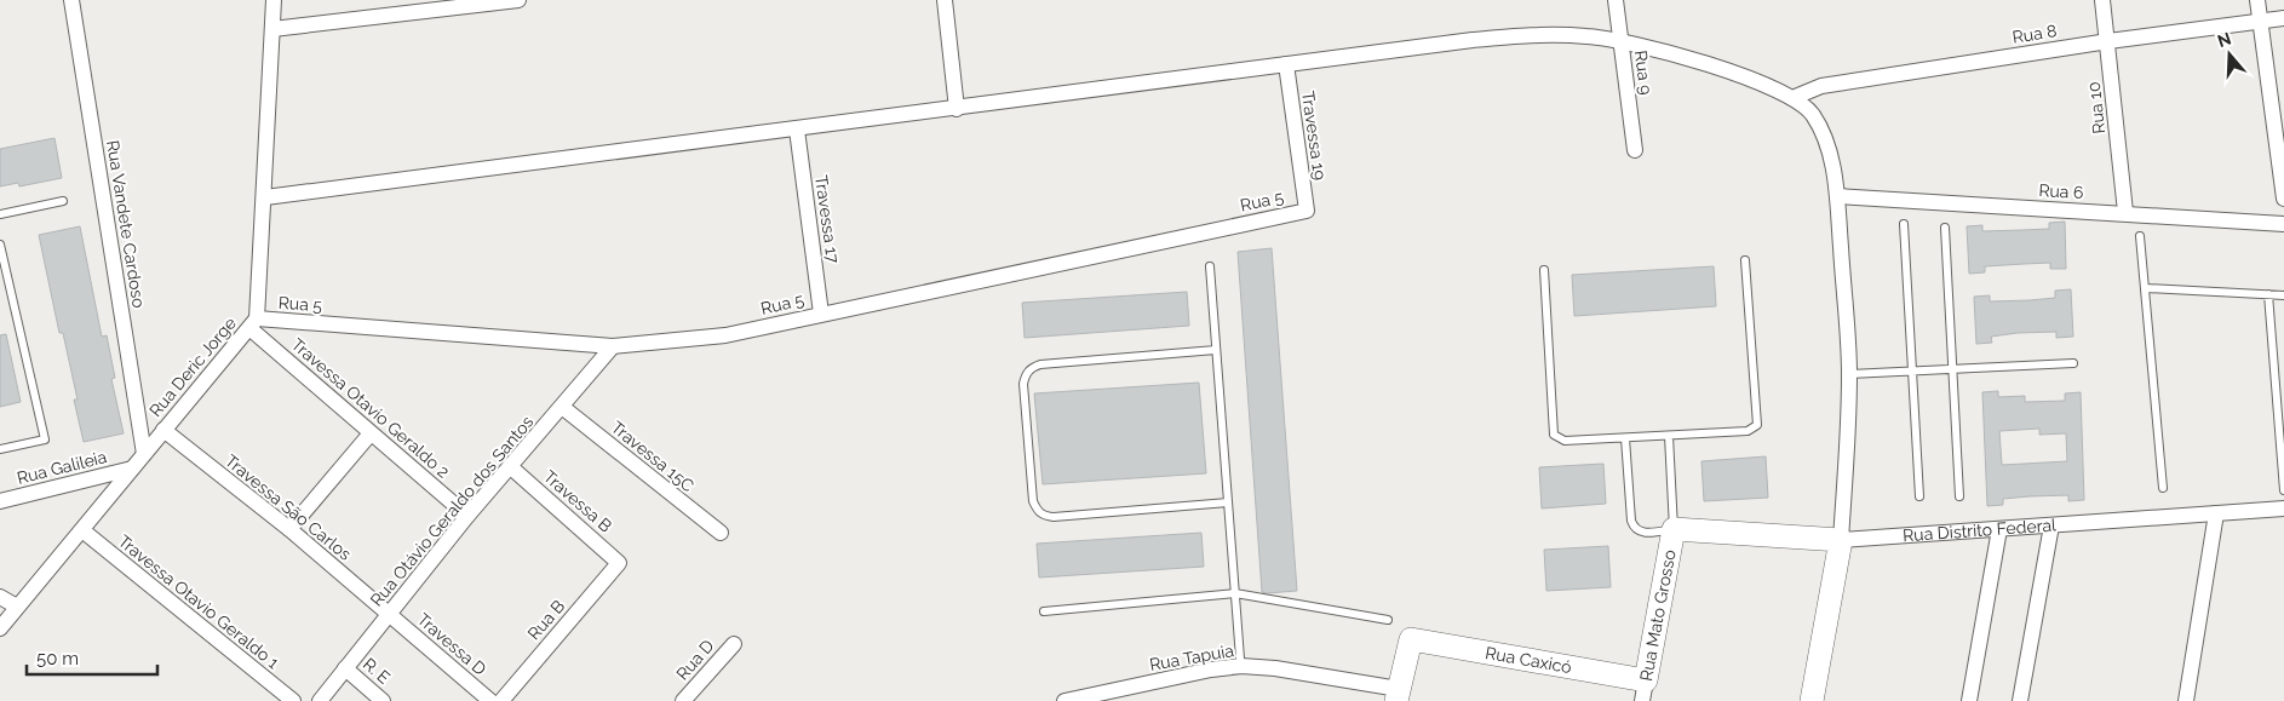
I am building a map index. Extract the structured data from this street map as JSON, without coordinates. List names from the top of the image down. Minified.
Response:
{"streets":{"street":["Rua 8","Rua 9","Rua 10","Travessa 19","Rua 6","Rua 5","Travessa 17","Rua Vandete Cardoso","Rua Deric Jorge","Travessa Otavio Geraldo 2","Travessa 15C","Rua Galileia","Travessa B","Travessa São Carlos","Rua Otávio Geraldo dos Santos","Rua Distrito Federal","Travessa Otavio Geraldo 1","Rua Mato Grosso","Rua B","Travessa D","Rua Tapuia","Rua D","Rua Caxicó","R. E"]},"crossings":[["Rua 8","Rua 10"],["Rua 10","Rua 6"],["Travessa 19","Rua 5"],["Rua 5","Travessa 17"],["Rua 5","Rua Deric Jorge"],["Rua 5","Travessa Otavio Geraldo 2"],["Rua 5","Rua Otávio Geraldo dos Santos"],["Rua Vandete Cardoso","Rua Deric Jorge"],["Rua Deric Jorge","Travessa Otavio Geraldo 2"],["Rua Deric Jorge","Rua Galileia"],["Rua Deric Jorge","Travessa São Carlos"],["Rua Deric Jorge","Travessa Otavio Geraldo 1"],["Travessa Otavio Geraldo 2","Rua Otávio Geraldo dos Santos"],["Travessa 15C","Rua Otávio Geraldo dos Santos"],["Travessa B","Rua Otávio Geraldo dos Santos"],["Travessa B","Rua B"],["Travessa São Carlos","Rua Otávio Geraldo dos Santos"],["Travessa São Carlos","Travessa D"],["Rua Otávio Geraldo dos Santos","Travessa D"],["Rua Otávio Geraldo dos Santos","R. E"],["Rua Distrito Federal","Rua Mato Grosso"],["Rua Mato Grosso","Rua Caxicó"],["Rua Tapuia","Rua Caxicó"]],"scale_bar":"50 m","north":"top"}
